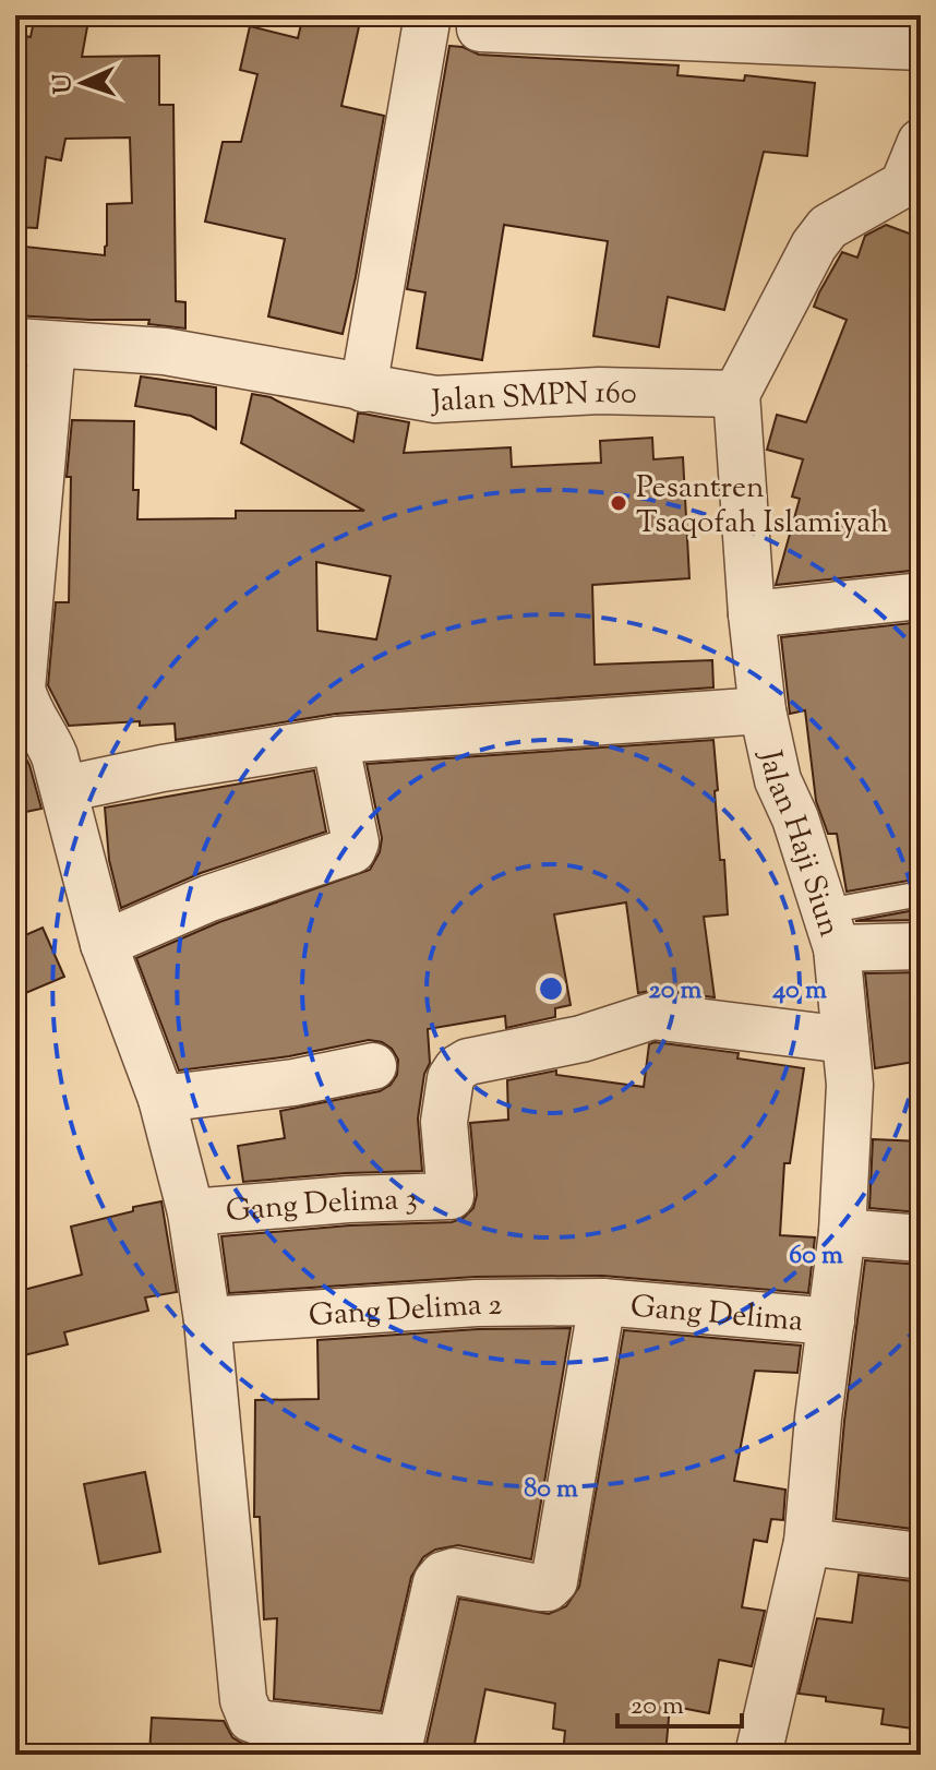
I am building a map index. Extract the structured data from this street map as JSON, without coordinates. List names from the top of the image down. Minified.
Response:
{"streets":{"street":["Jalan SMPN 160","Jalan Haji Siun","Gang Delima 3","Gang Delima 2","Gang Delima"]},"crossings":[["Jalan SMPN 160","Jalan Haji Siun"],["Jalan Haji Siun","Gang Delima 3"],["Jalan Haji Siun","Gang Delima"],["Gang Delima 2","Gang Delima"]],"places":["Pesantren Tsaqofah Islamiyah"],"scale_bar":"20 m","north":"left","rings":["20 m","40 m","60 m","80 m"]}
